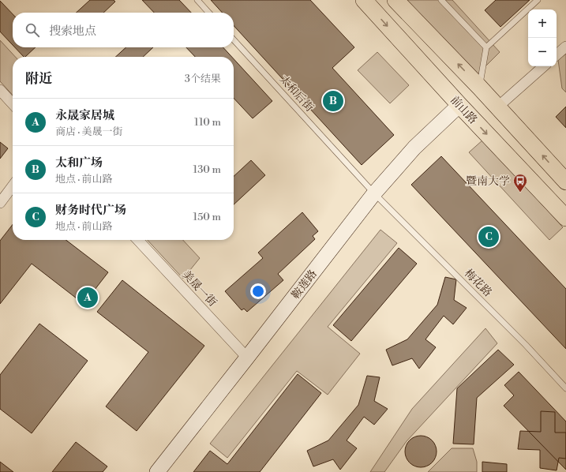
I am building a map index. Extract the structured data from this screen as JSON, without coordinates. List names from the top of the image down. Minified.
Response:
{"streets":{"main road":["前山路"],"street":["鞍莲路","美晟一街"],"lane":["太和后街","梅花路"]},"crossings":[["太和后街","梅花路"],["太和后街","鞍莲路"],["前山路","鞍莲路"],["梅花路","鞍莲路"],["鞍莲路","美晟一街"]],"places":{"bus stop":["暨南大学"]},"page":{"map_buttons":["+","−"],"search":"搜索地点","heading":["附近","3个结果"],"pins":["B","C","A"],"list":[{"mark":"A","name":"永晟家居城","note":"商店 · 美晟一街","value":"110 m"},{"mark":"B","name":"太和广场","note":"地点 · 前山路","value":"130 m"},{"mark":"C","name":"财务时代广场","note":"地点 · 前山路","value":"150 m"}]}}
